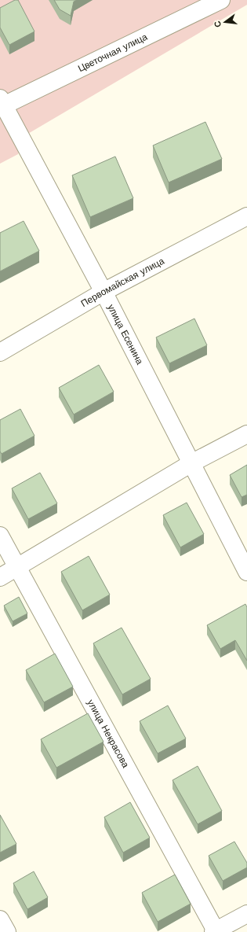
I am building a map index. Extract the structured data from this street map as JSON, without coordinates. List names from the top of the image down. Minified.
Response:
{"streets":{"street":["Цветочная улица","Первомайская улица","улица Есенина","улица Некрасова"]},"crossings":[["Цветочная улица","улица Есенина"],["Первомайская улица","улица Есенина"]],"north":"left"}
